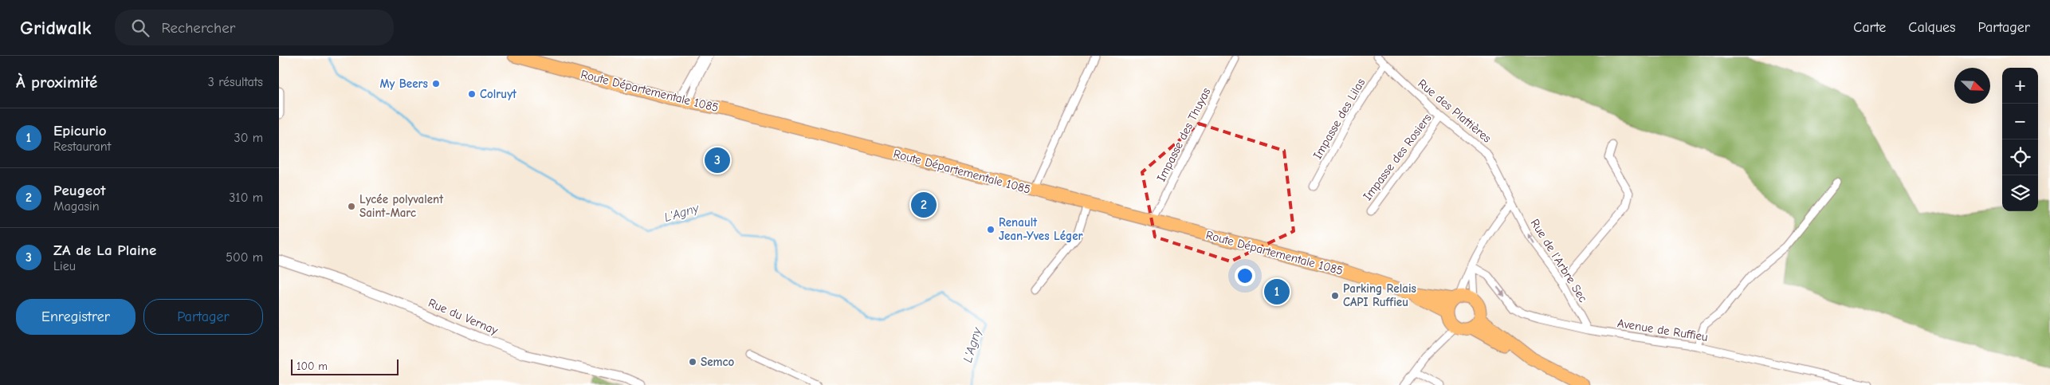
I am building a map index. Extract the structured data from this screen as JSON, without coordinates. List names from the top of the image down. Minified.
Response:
{"streets":{"main road":["Route Départementale 1085"],"street":["Rue des Plattières","Impasse des Lilas","Impasse des Thuyas","Impasse des Rosiers","Rue de l'Arbre Sec","Rue du Vernay","Avenue de Ruffieu"]},"crossings":[["Route Départementale 1085","Impasse des Thuyas"],["Rue des Plattières","Impasse des Lilas"],["Rue des Plattières","Impasse des Rosiers"],["Rue des Plattières","Rue de l'Arbre Sec"],["Rue de l'Arbre Sec","Avenue de Ruffieu"]],"one_way":["Rue de l'Arbre Sec"],"water":["L'Agny"],"places":["My Beers","Colruyt","Lycée polyvalent Saint-Marc","Renault Jean-Yves Léger","Parking Relais CAPI Ruffieu","Semco"],"scale_bar":"100 m","north":"bottom right","page":{"header":"Gridwalk","search":"Rechercher","nav":["Carte","Calques","Partager"],"heading":["À proximité","3 résultats"],"map_buttons":["+","−"],"list":[{"mark":"1","name":"Epicurio","note":"Restaurant","value":"30 m"},{"mark":"2","name":"Peugeot","note":"Magasin","value":"310 m"},{"mark":"3","name":"ZA de La Plaine","note":"Lieu","value":"500 m"}],"pins":["3","2","1"],"buttons":["Enregistrer","Partager"],"scale":"100 m"}}
